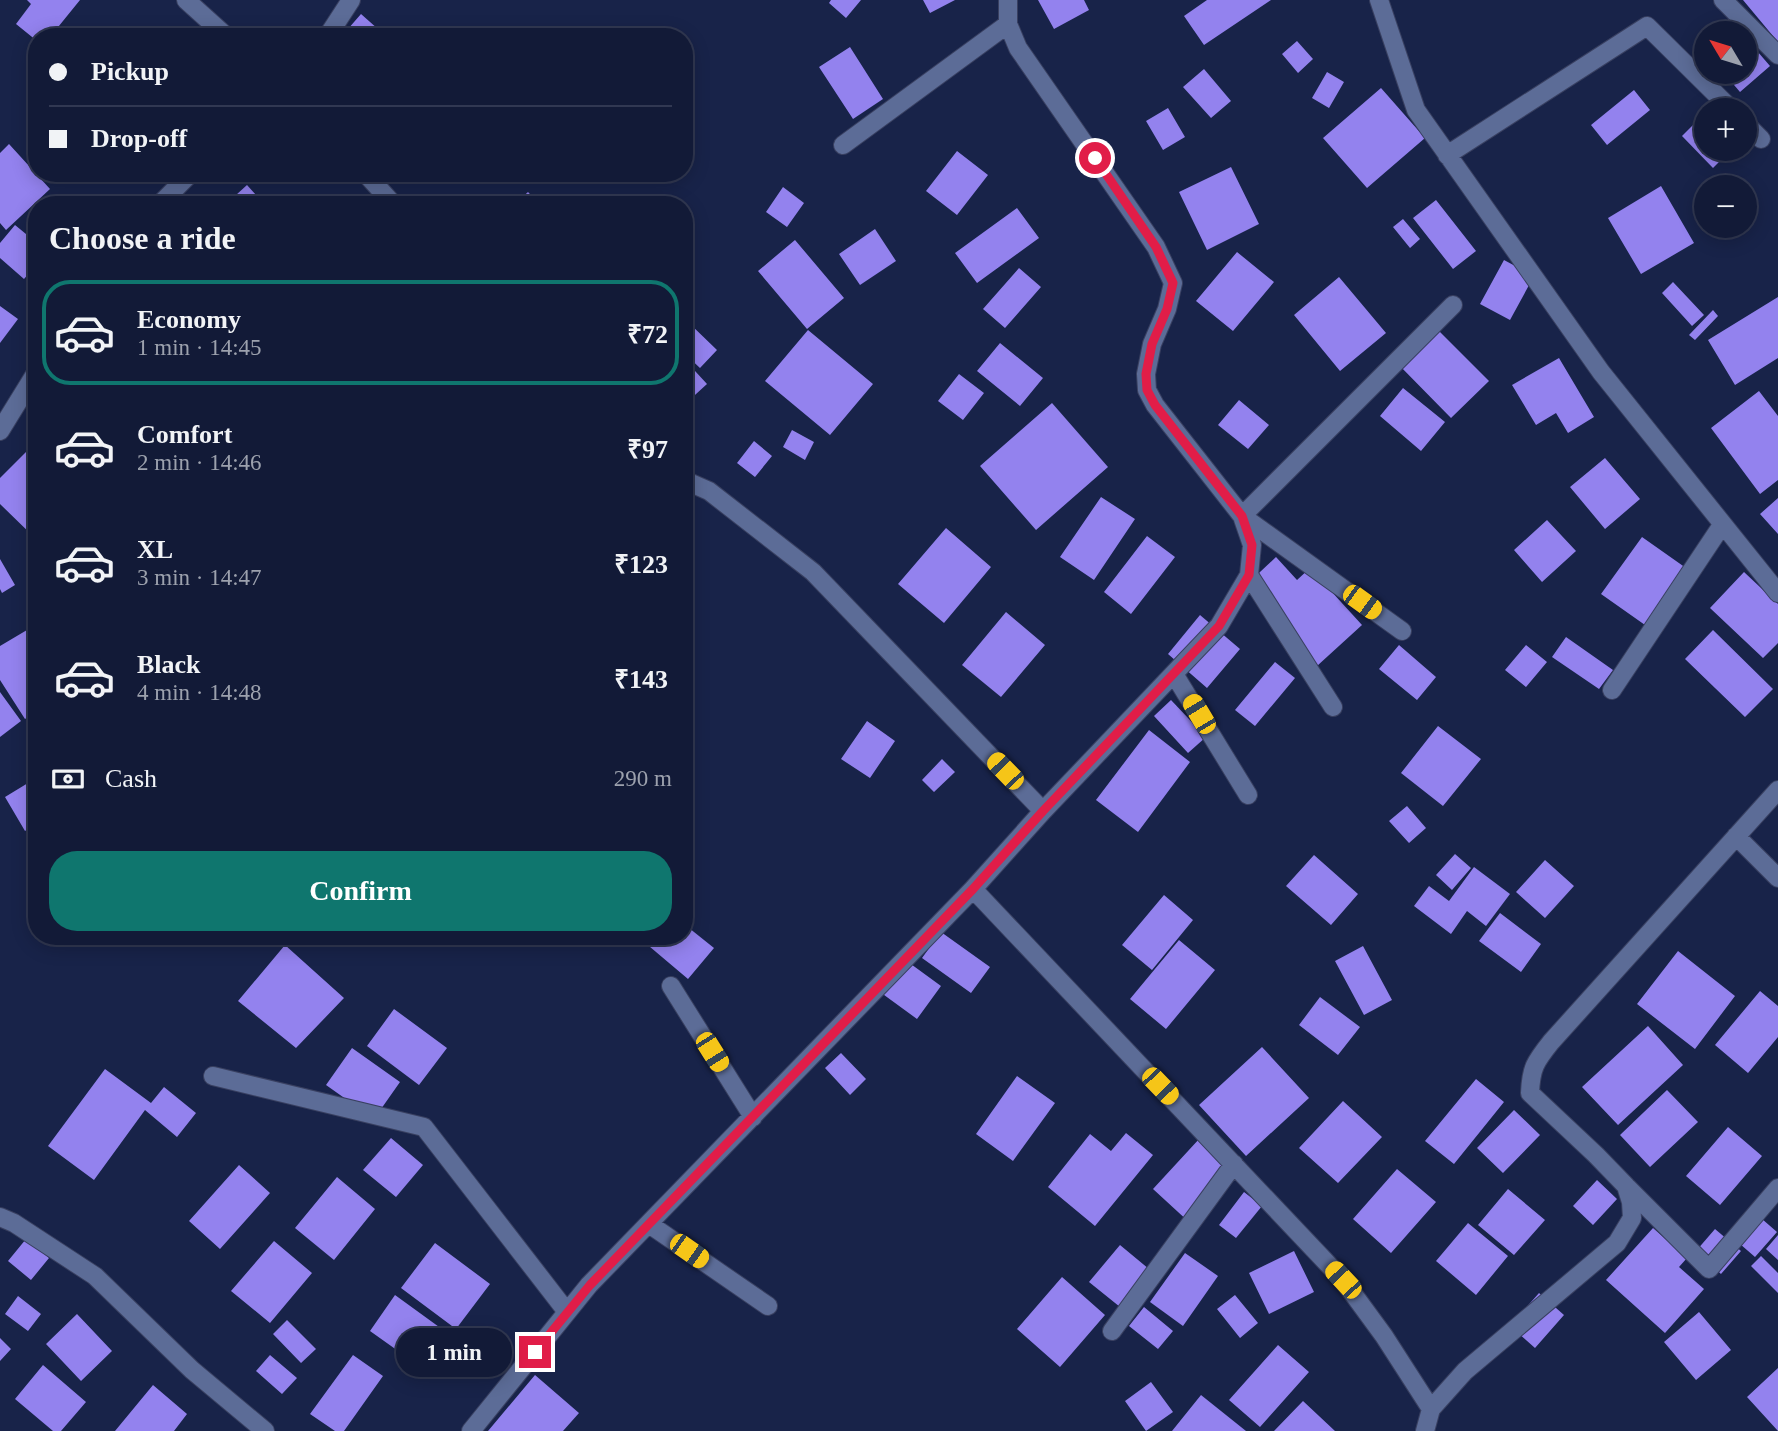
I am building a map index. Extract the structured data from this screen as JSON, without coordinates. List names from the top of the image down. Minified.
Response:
{"north":"top left","page":{"map_buttons":["+","−"],"banner":["Pickup","Drop-off"],"heading":"Choose a ride","list":[{"name":"Economy","note":"1 min · 14:45","value":"₹72"},{"name":"Comfort","note":"2 min · 14:46","value":"₹97"},{"name":"XL","note":"3 min · 14:47","value":"₹123"},{"name":"Black","note":"4 min · 14:48","value":"₹143"}],"pay":["Cash","290 m"],"buttons":"Confirm","bubble":"1 min"}}
